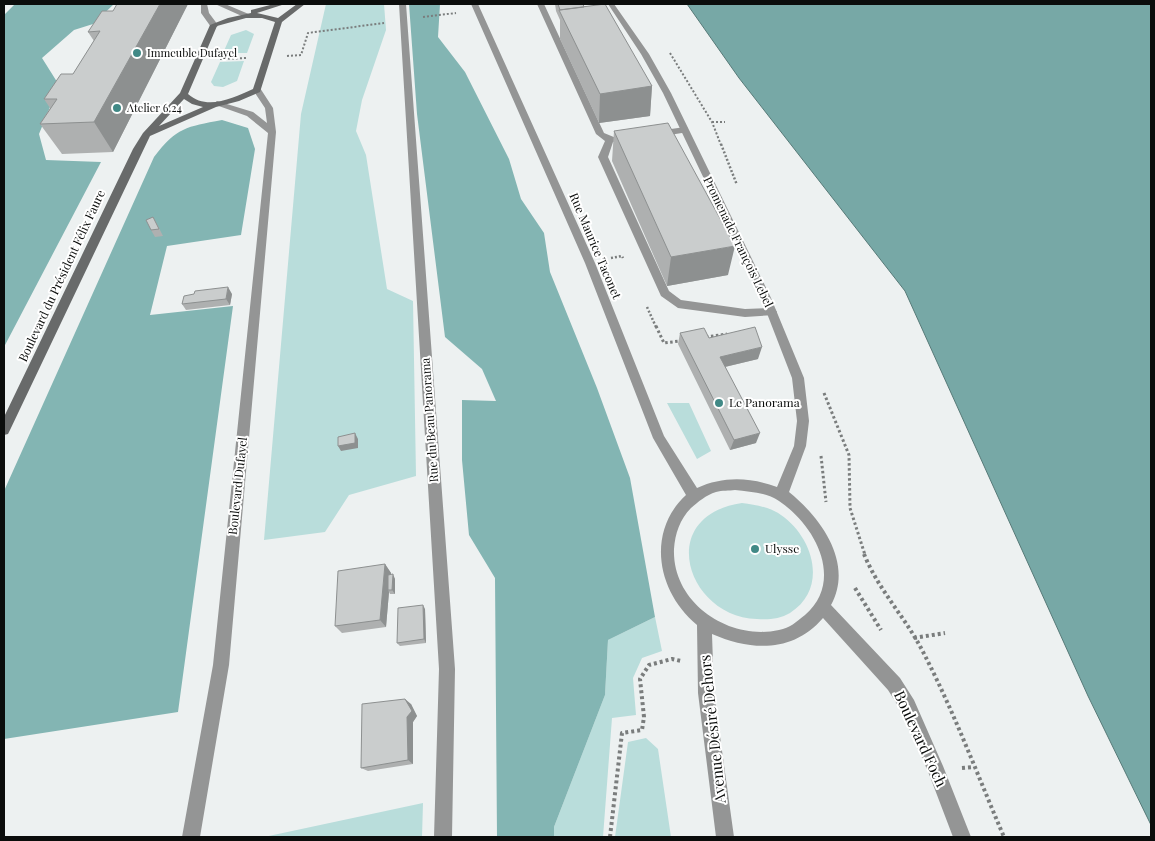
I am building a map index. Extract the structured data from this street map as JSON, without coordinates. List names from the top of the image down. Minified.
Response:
{"streets":{"street":["Promenade François Lebel","Rue Maurice Taconet","Boulevard du Président Félix Faure","Rue du Beau Panorama","Boulevard Dufayel","Avenue Désiré Dehors","Boulevard Foch"]},"crossings":[["Promenade François Lebel","Rue Maurice Taconet"],["Promenade François Lebel","Avenue Désiré Dehors"],["Promenade François Lebel","Boulevard Foch"],["Rue Maurice Taconet","Avenue Désiré Dehors"],["Rue Maurice Taconet","Boulevard Foch"],["Avenue Désiré Dehors","Boulevard Foch"]],"places":["Immeuble Dufayel","Atelier 6.24","Le Panorama","Ulysse"]}
